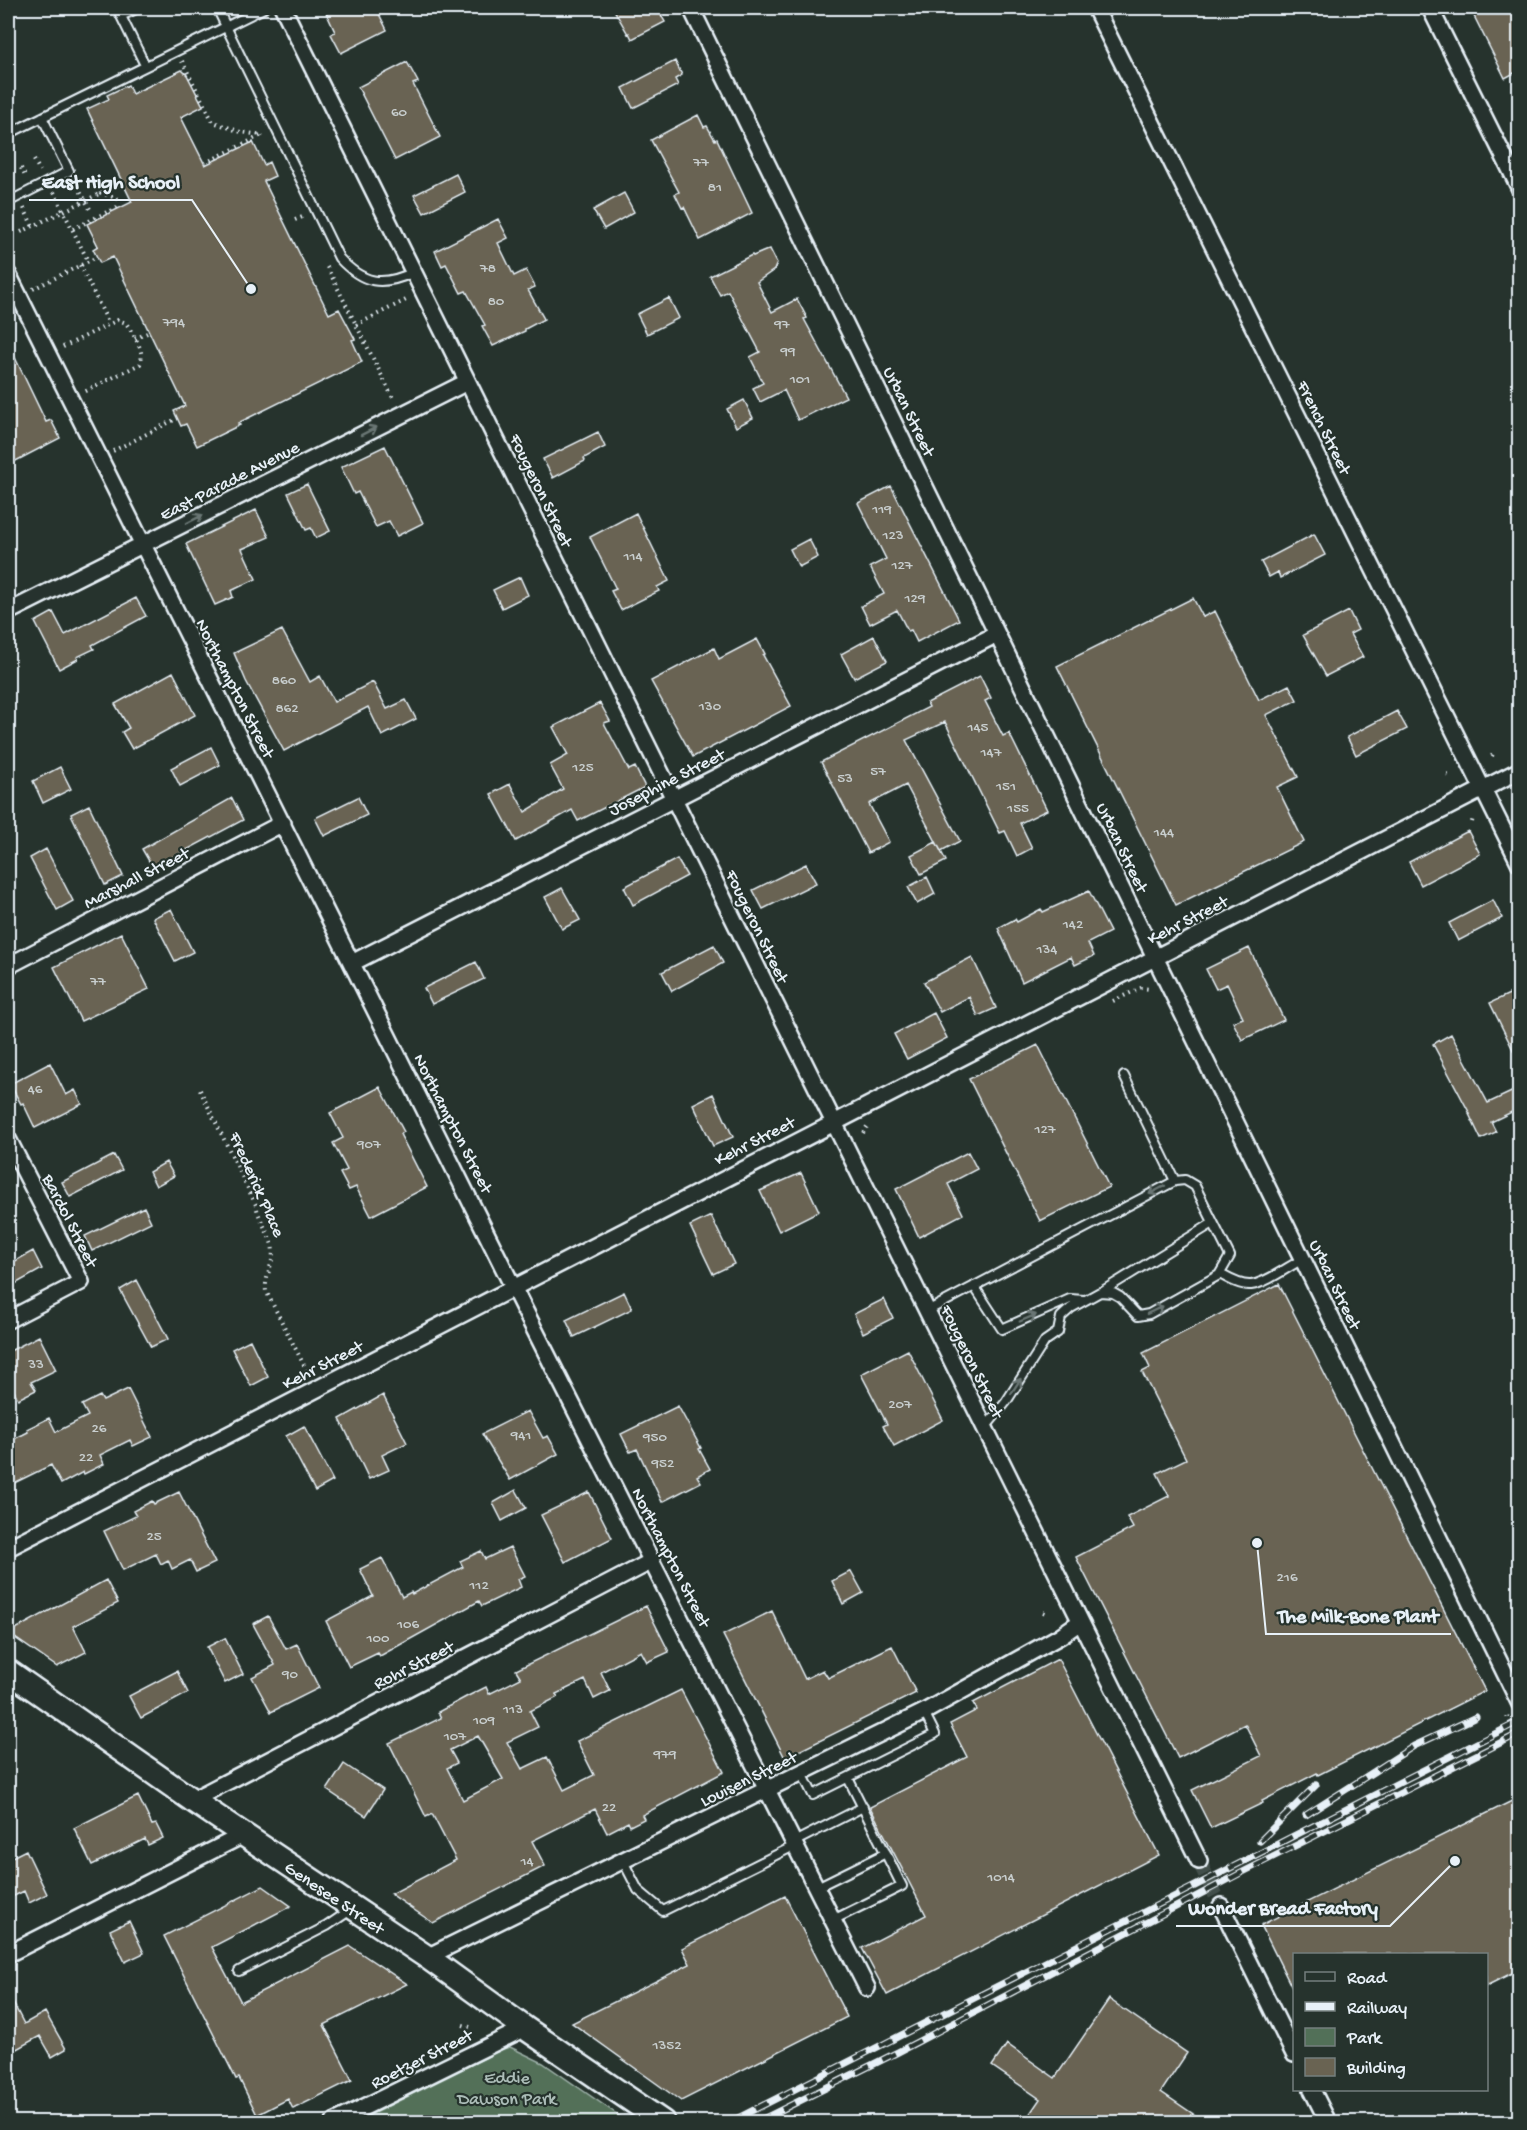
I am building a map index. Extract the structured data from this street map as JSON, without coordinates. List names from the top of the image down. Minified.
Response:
{"streets":{"main road":["Genesee Street"],"street":["Urban Street","French Street","East Parade Avenue","Fougeron Street","Northampton Street","Josephine Street","Marshall Street","Kehr Street","Bardol Street","Rohr Street","Louisen Street","Roetzer Street"],"path":["Frederick Place"]},"crossings":[["Urban Street","Josephine Street"],["Urban Street","Kehr Street"],["French Street","Kehr Street"],["East Parade Avenue","Fougeron Street"],["East Parade Avenue","Northampton Street"],["Fougeron Street","Josephine Street"],["Fougeron Street","Kehr Street"],["Fougeron Street","Louisen Street"],["Northampton Street","Josephine Street"],["Northampton Street","Marshall Street"],["Northampton Street","Kehr Street"],["Northampton Street","Rohr Street"],["Northampton Street","Louisen Street"],["Kehr Street","Frederick Place"],["Rohr Street","Genesee Street"],["Louisen Street","Genesee Street"],["Genesee Street","Roetzer Street"]],"one_way":["East Parade Avenue"],"parks":["Eddie Dawson Park"],"places":["East High School","The Milk-Bone Plant","Wonder Bread Factory"],"house_numbers":["60","77","81","78","80","794","97","99","101","119","123","114","127","129","860","130","862","145","147","125","57","53","151","155","144","142","134","77","46","127","907","33","207","26","941","950","22","952","25","216","112","106","100","90","113","109","107","979","22","14","1014","1352"],"legend":["Road","Railway","Park","Building"]}
